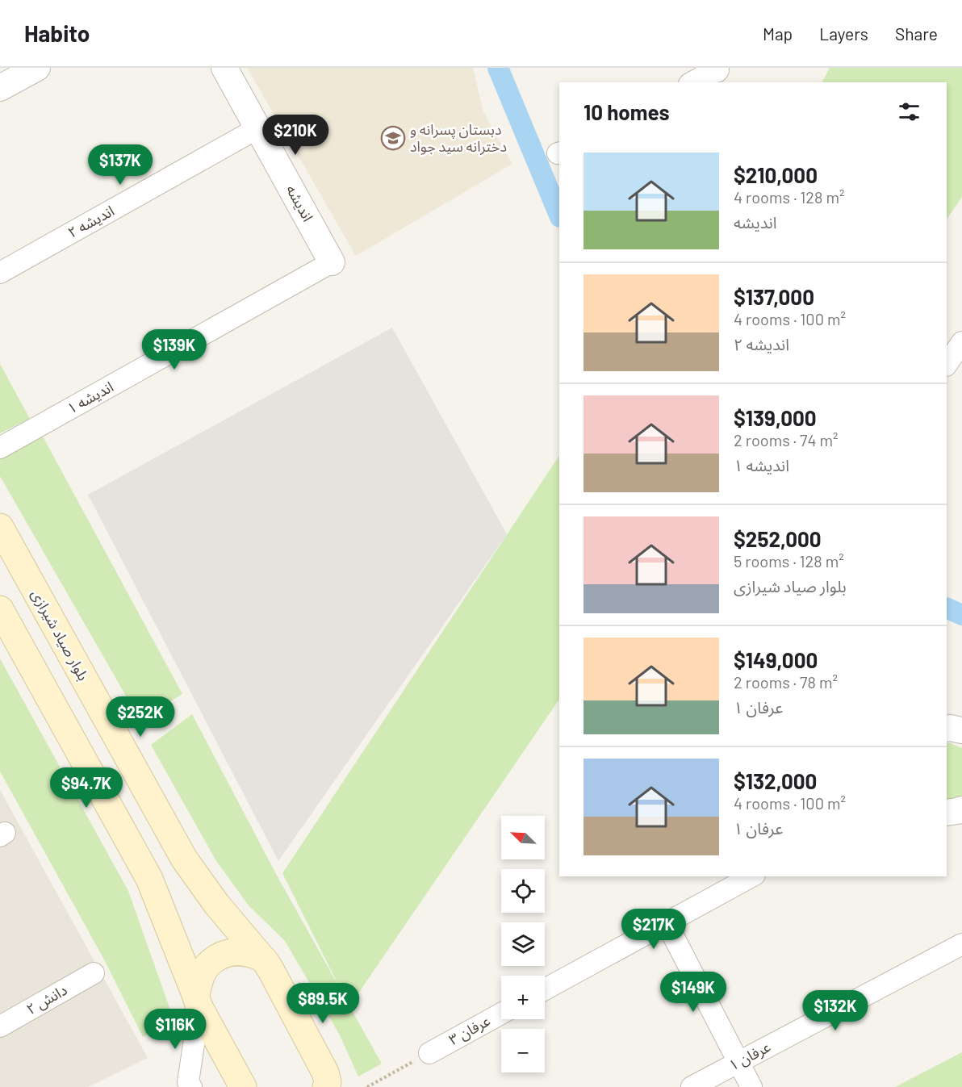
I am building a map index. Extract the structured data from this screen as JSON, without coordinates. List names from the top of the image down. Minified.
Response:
{"streets":{"main road":["بلوار صیاد شیرازی"],"street":["اندیشه","اندیشه ۲","اندیشه ۱","دانش ۲","عرفان ۳","عرفان ۱"]},"crossings":[["اندیشه","اندیشه ۲"],["اندیشه","اندیشه ۱"]],"places":{"school or university":["دبستان پسرانه و دخترانه سید جواد"]},"north":"top left","page":{"header":"Habito","nav":["Map","Layers","Share"],"heading":"10 homes","price":["$210K","$137K","$139K","$252K","$94.7K","$217K","$149K","$89.5K","$132K","$116K"],"list":[{"name":"$210,000","note":"4 rooms · 128 m² · اندیشه"},{"name":"$137,000","note":"4 rooms · 100 m² · اندیشه ۲"},{"name":"$139,000","note":"2 rooms · 74 m² · اندیشه ۱"},{"name":"$252,000","note":"5 rooms · 128 m² · بلوار صیاد شیرازی"},{"name":"$149,000","note":"2 rooms · 78 m² · عرفان ۱"},{"name":"$132,000","note":"4 rooms · 100 m² · عرفان ۱"}],"map_buttons":["+","−"]}}
